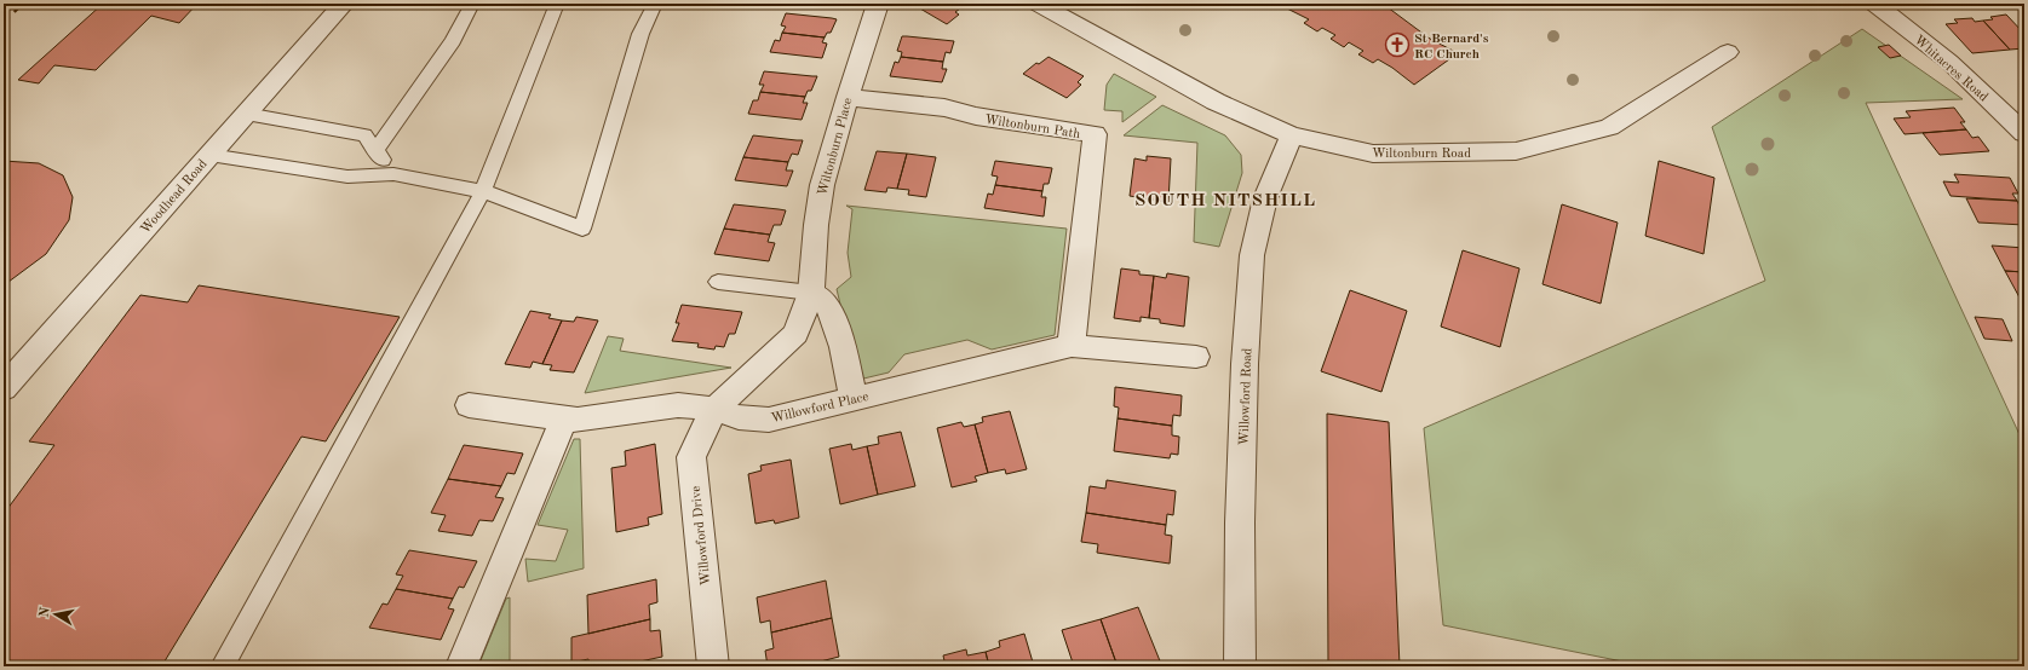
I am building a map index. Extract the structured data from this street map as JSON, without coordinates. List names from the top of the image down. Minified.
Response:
{"streets":{"street":["Whitacres Road","Wiltonburn Path","Wiltonburn Place","Wiltonburn Road","Woodhead Road","Willowford Road","Willowford Place","Willowford Drive"]},"crossings":[["Wiltonburn Path","Wiltonburn Place"],["Wiltonburn Path","Willowford Place"],["Wiltonburn Place","Willowford Place"],["Wiltonburn Place","Willowford Drive"],["Wiltonburn Road","Willowford Road"],["Willowford Place","Willowford Drive"]],"districts":["SOUTH NITSHILL"],"places":{"church":["St Bernard's RC Church"]},"north":"left"}
